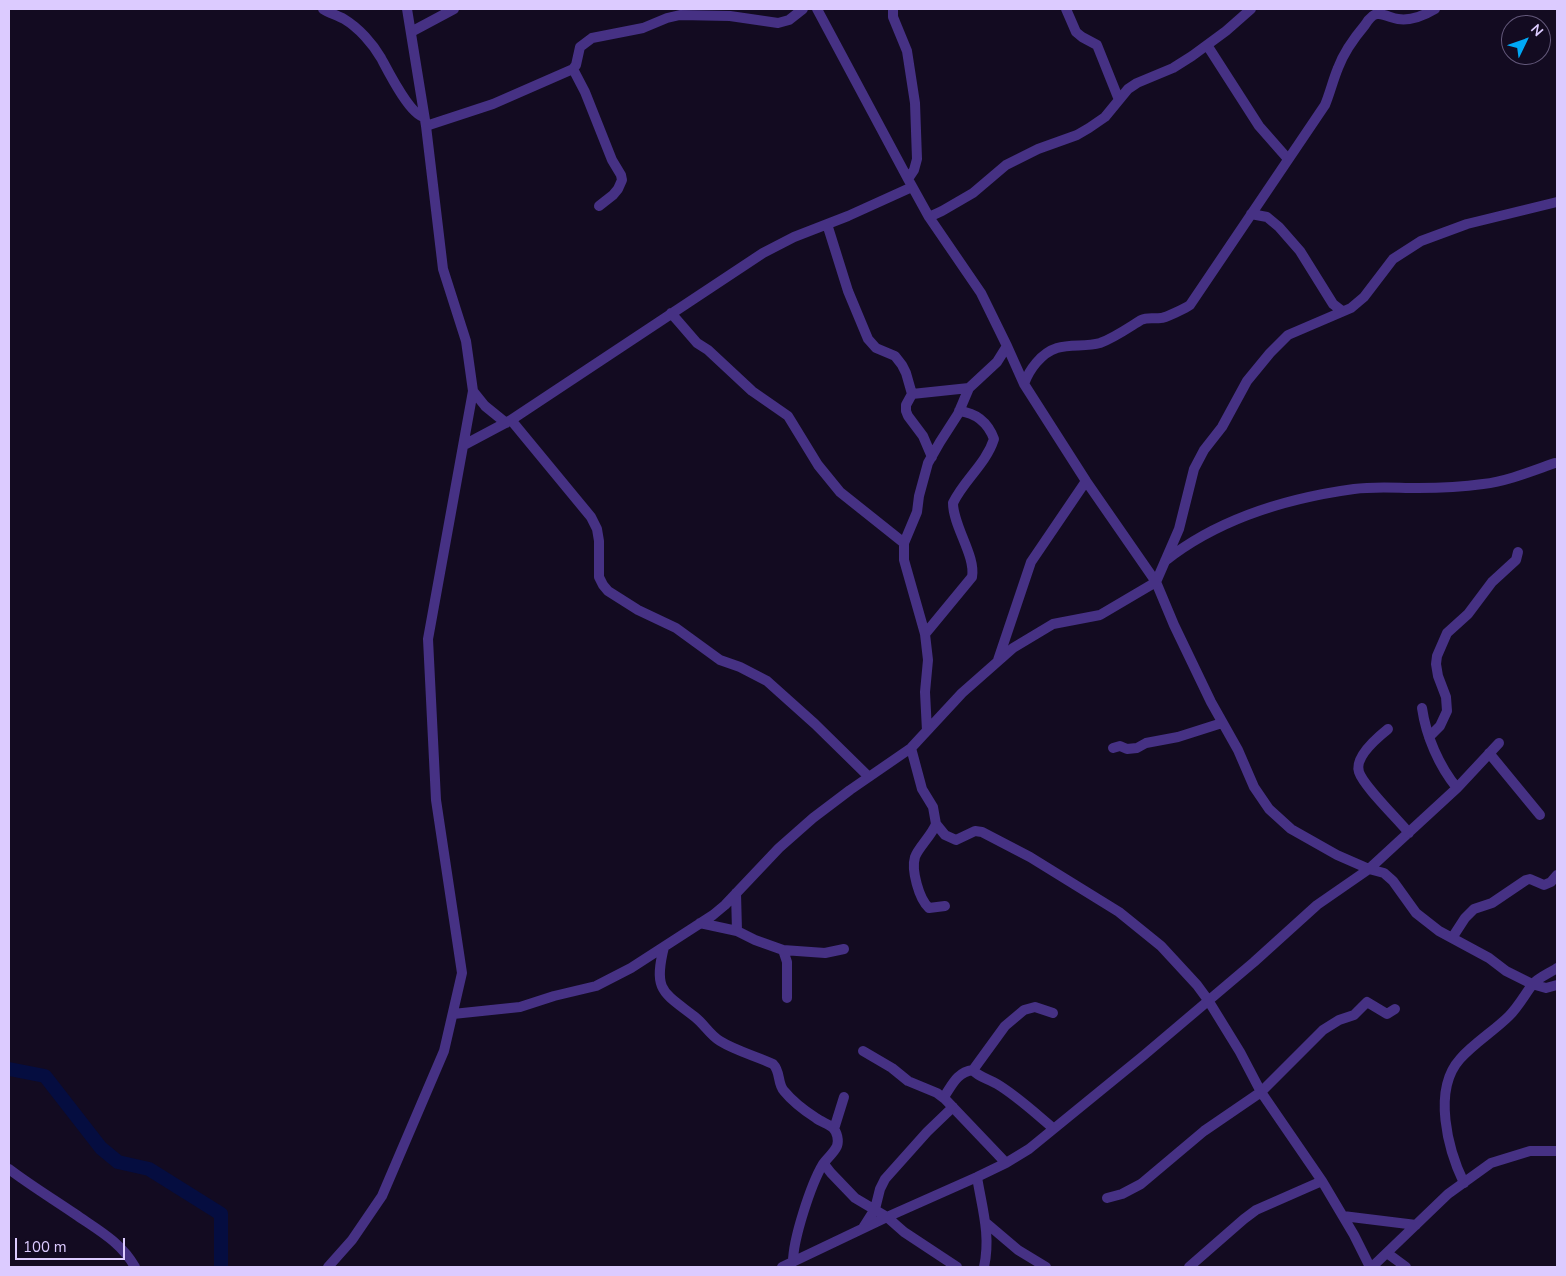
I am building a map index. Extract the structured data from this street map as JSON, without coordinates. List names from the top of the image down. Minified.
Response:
{"scale_bar":"100 m","north":"top right"}
